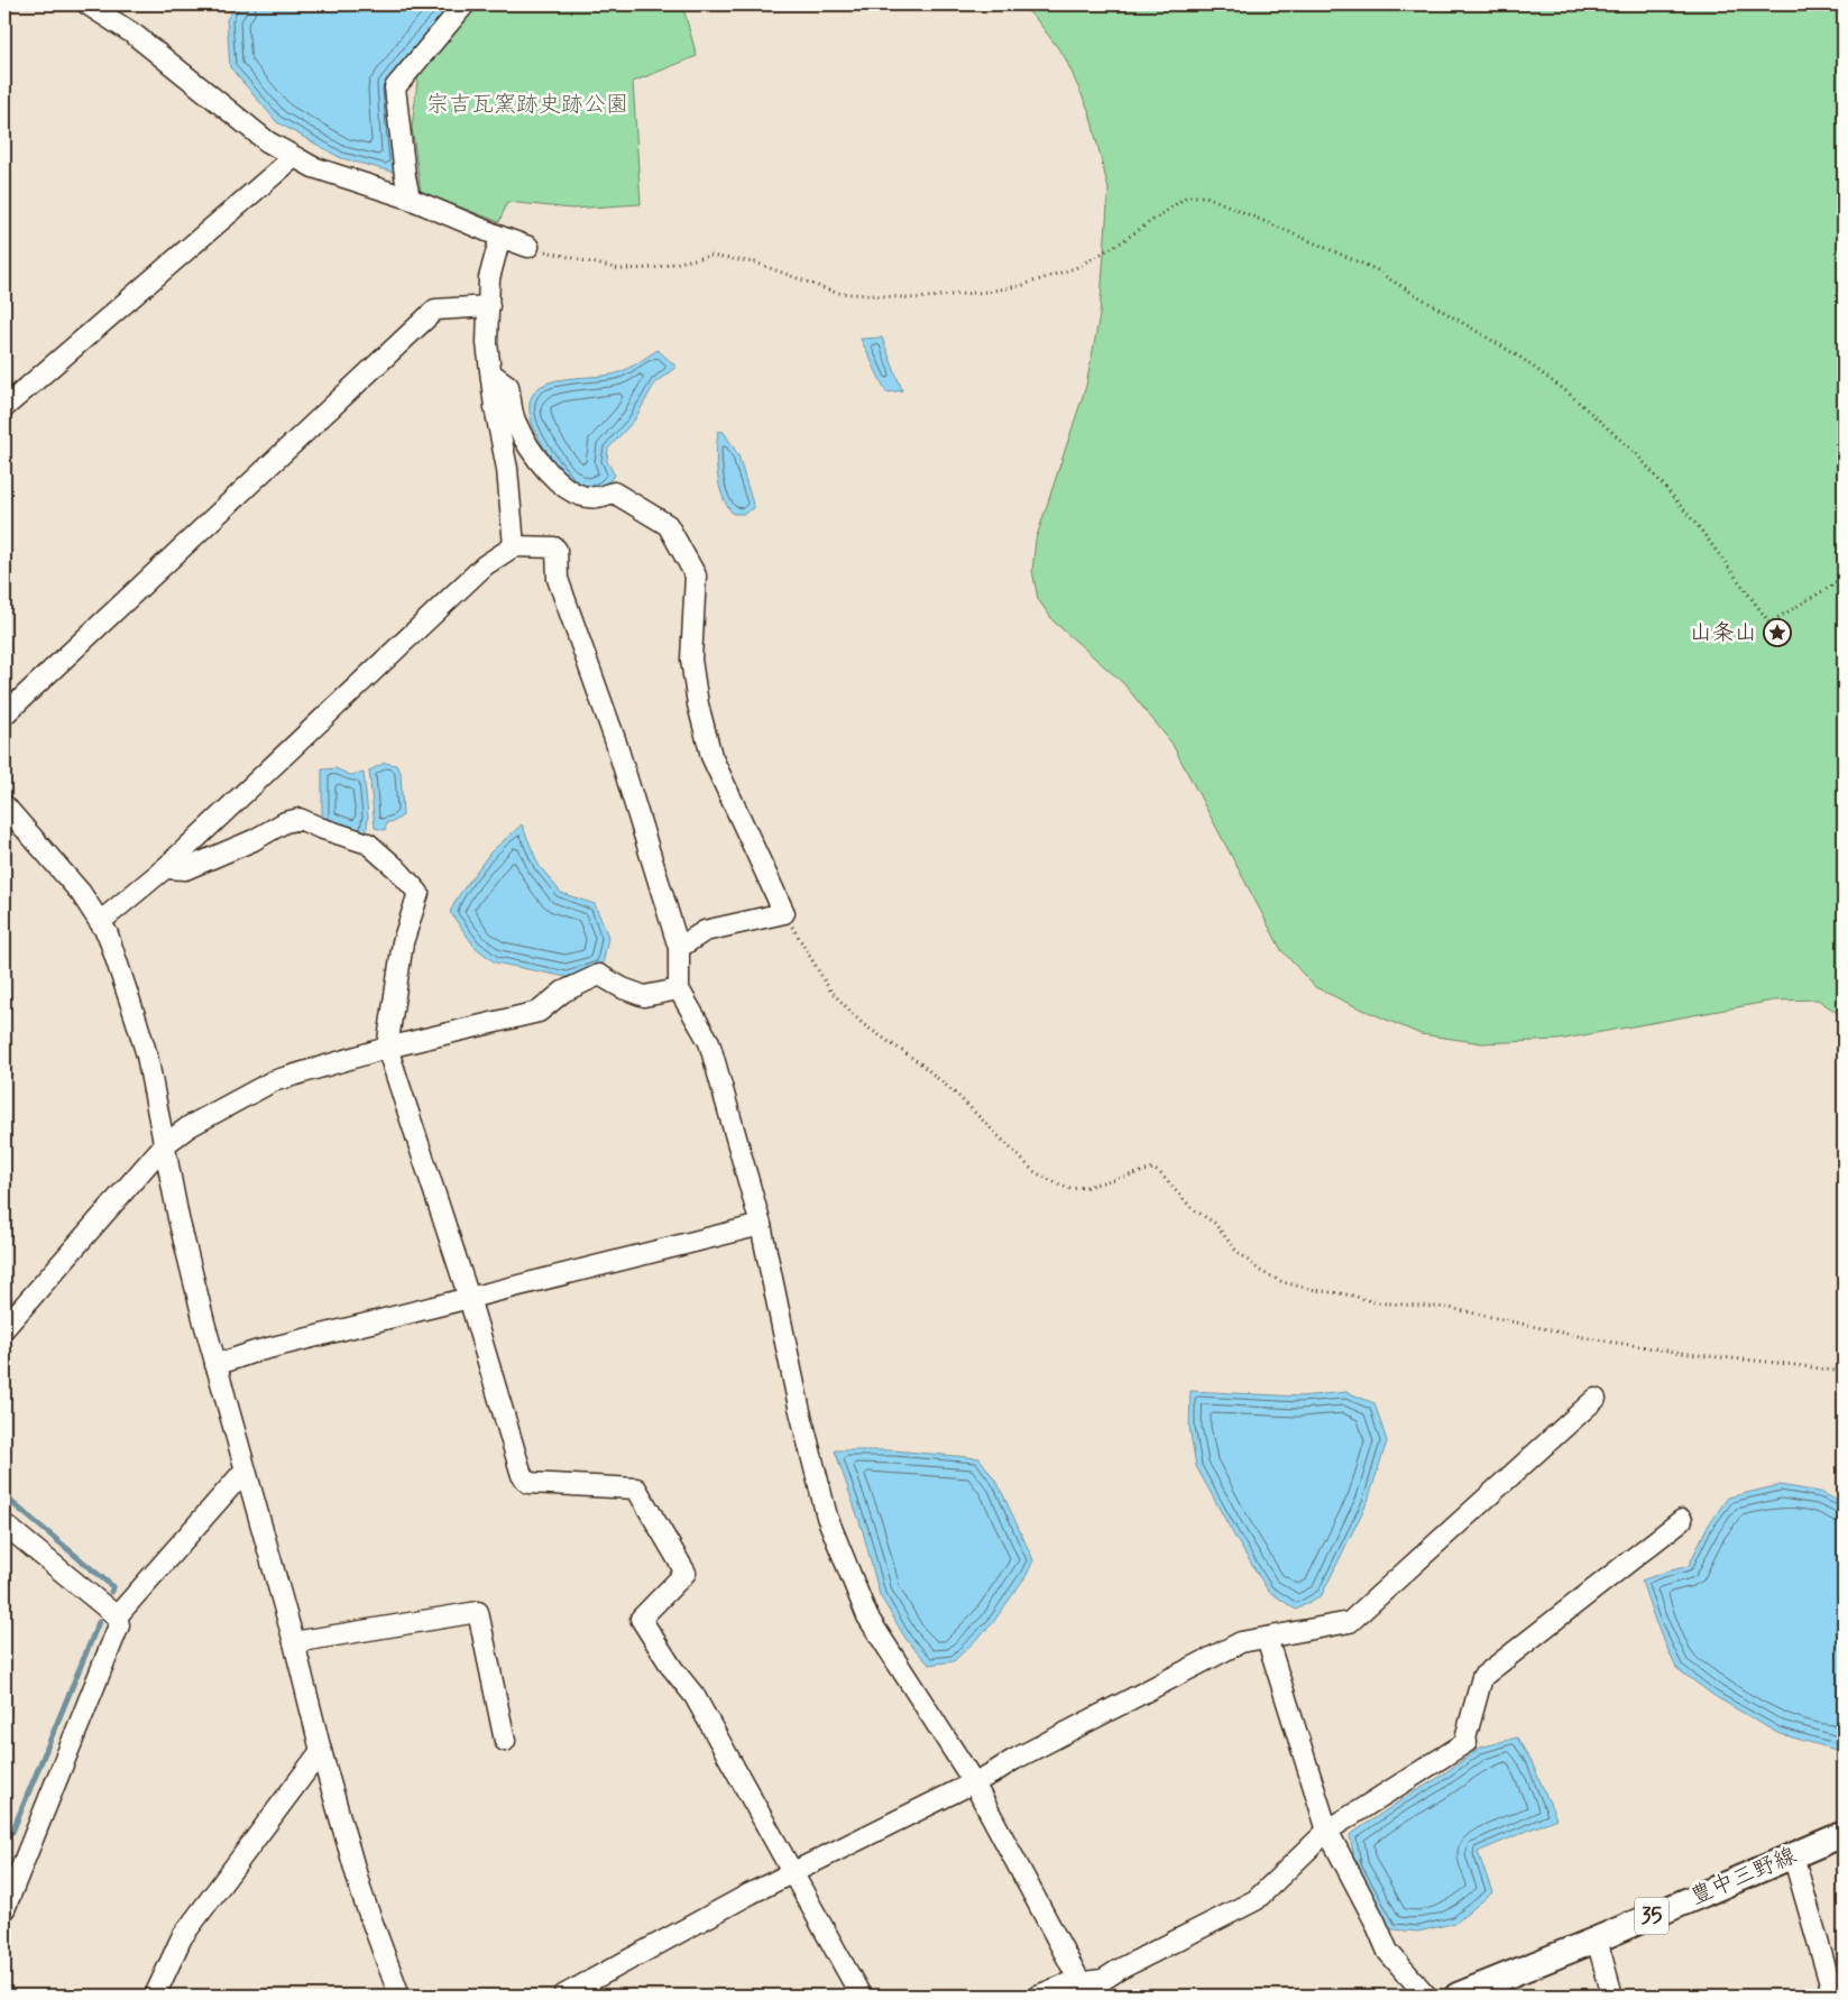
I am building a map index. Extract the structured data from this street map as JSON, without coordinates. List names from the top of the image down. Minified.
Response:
{"streets":{"main road":["豊中三野線","35"]},"parks":["宗吉瓦窯跡史跡公園"],"places":{"place":["山条山"]}}
